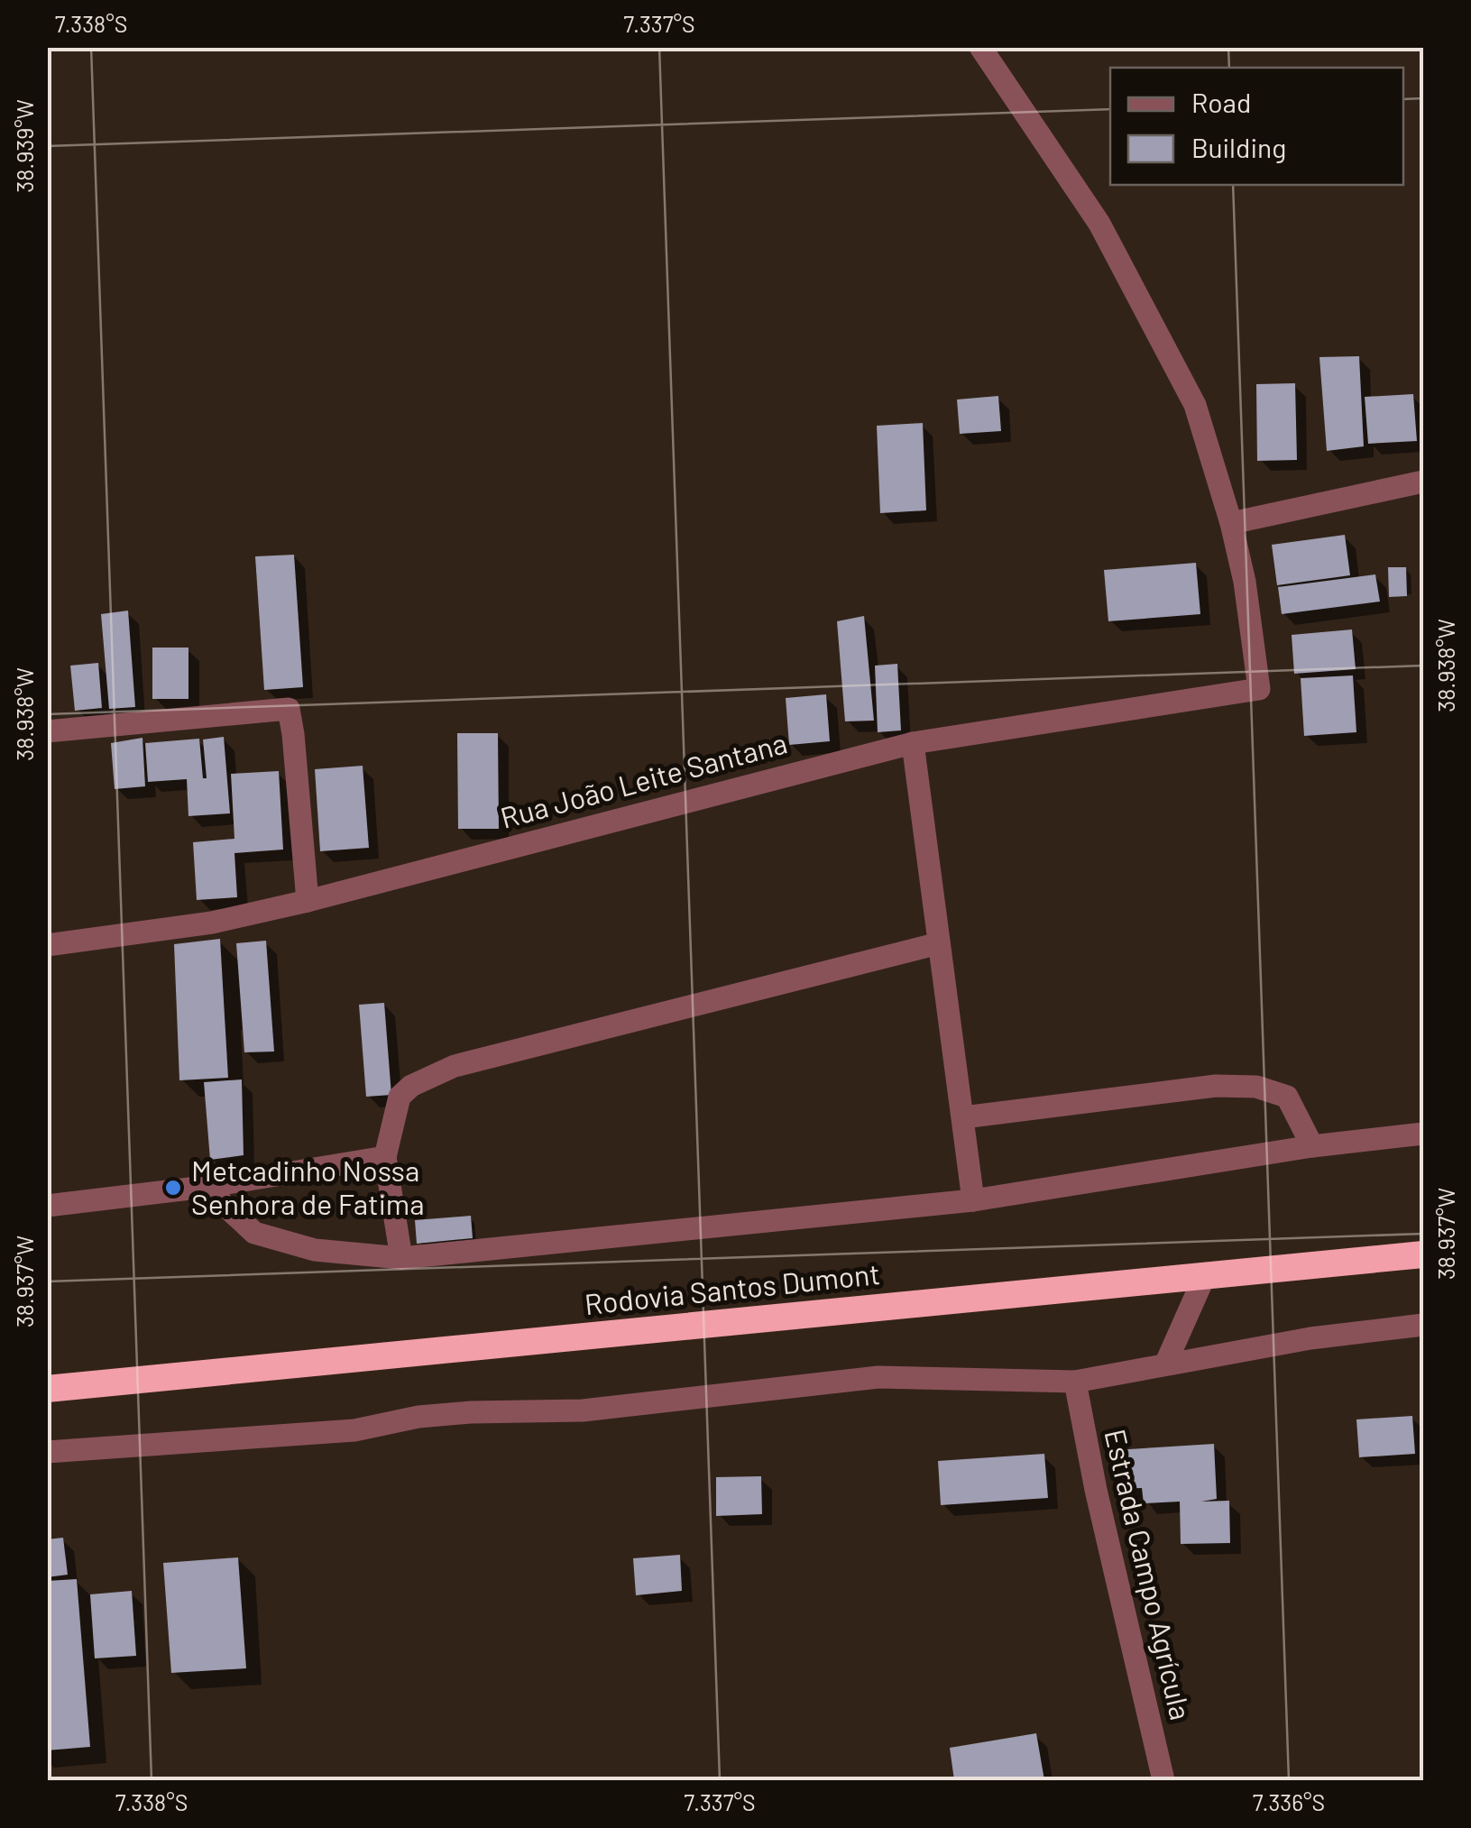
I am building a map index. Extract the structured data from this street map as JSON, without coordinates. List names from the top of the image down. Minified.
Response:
{"streets":{"highway":["Rodovia Santos Dumont"],"street":["Rua João Leite Santana","Estrada Campo Agrícula"]},"places":["Metcadinho Nossa Senhora de Fatima"],"legend":["Road","Building"],"coordinates":["7.338°S","7.337°S","38.939°W","38.938°W","38.937°W","7.336°S"]}
